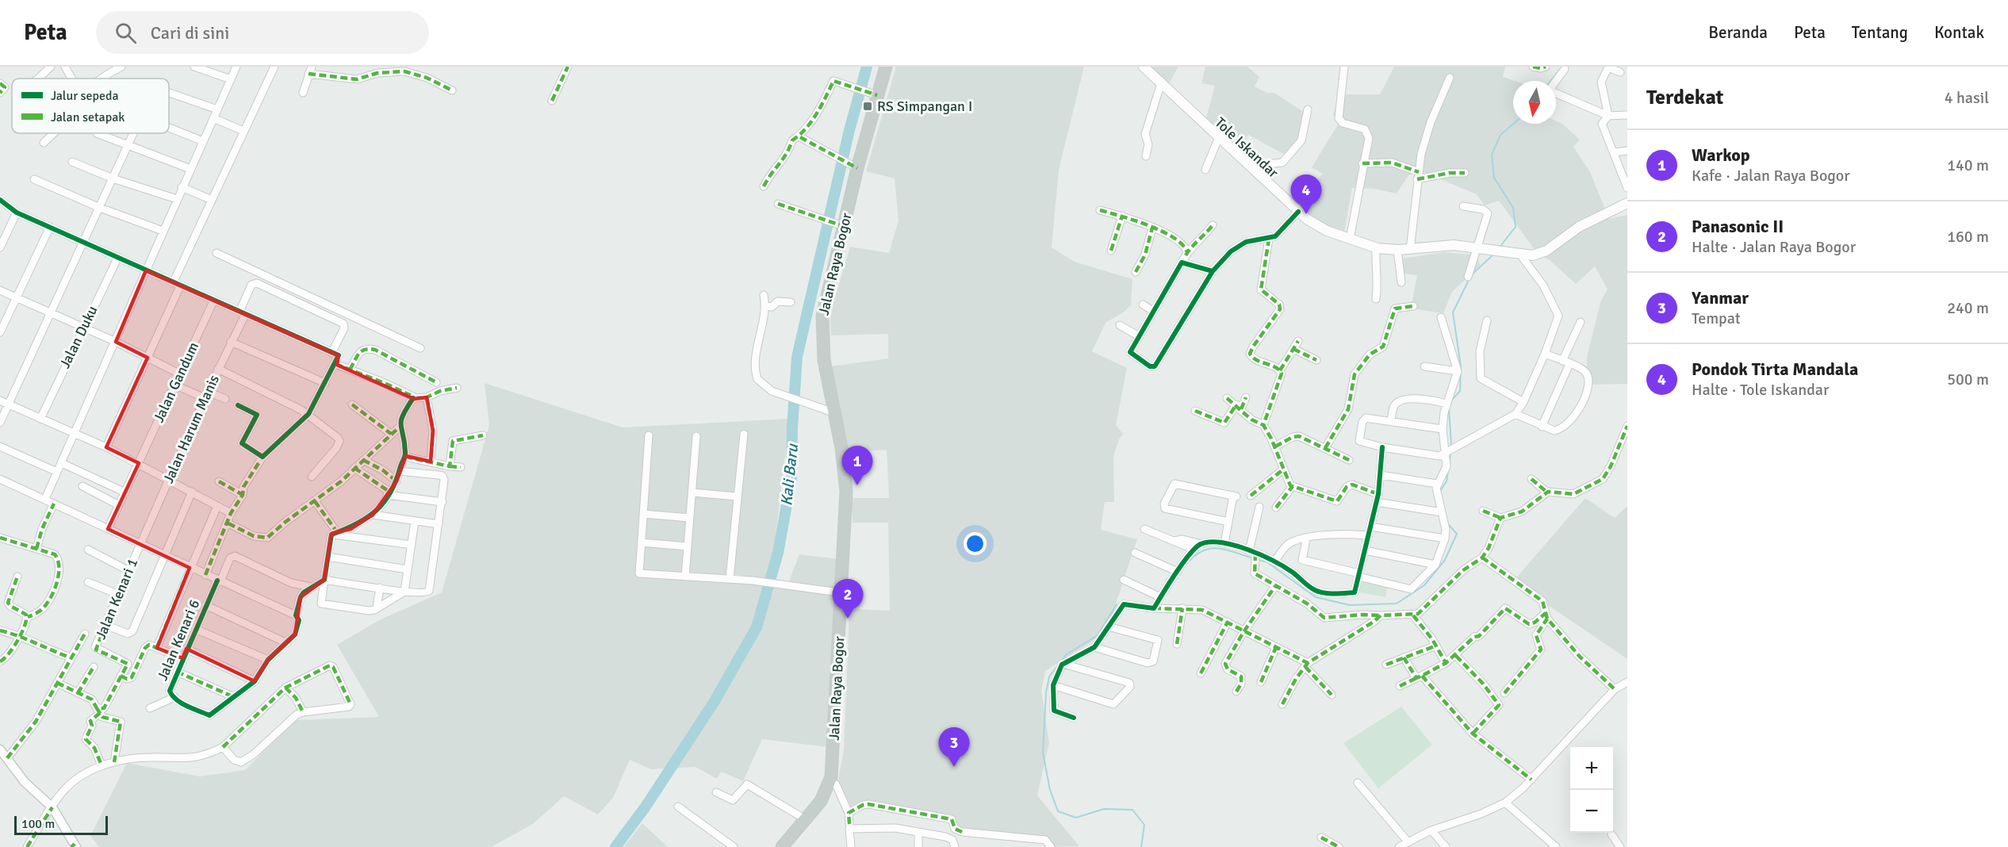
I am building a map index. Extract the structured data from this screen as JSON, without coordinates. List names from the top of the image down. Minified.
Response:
{"streets":{"highway":["Jalan Raya Bogor"],"main road":["Tole Iskandar"],"street":["Jalan Duku","Jalan Gandum","Jalan Harum Manis","Jalan Kenari 1","Jalan Kenari 6"]},"crossings":[["Jalan Harum Manis","Jalan Kenari 1"]],"water":["Kali Baru"],"places":{"transit":["RS Simpangan I"]},"legend":["Jalur sepeda","Jalan setapak"],"scale_bar":"100 m","north":"bottom","page":{"header":"Peta","search":"Cari di sini","nav":["Beranda","Peta","Tentang","Kontak"],"heading":["Terdekat","4 hasil"],"list":[{"mark":"1","name":"Warkop","note":"Kafe · Jalan Raya Bogor","value":"140 m"},{"mark":"2","name":"Panasonic II","note":"Halte · Jalan Raya Bogor","value":"160 m"},{"mark":"3","name":"Yanmar","note":"Tempat","value":"240 m"},{"mark":"4","name":"Pondok Tirta Mandala","note":"Halte · Tole Iskandar","value":"500 m"}],"pins":["4","1","2","3"],"map_buttons":["+","−"],"scale":"100 m"}}
